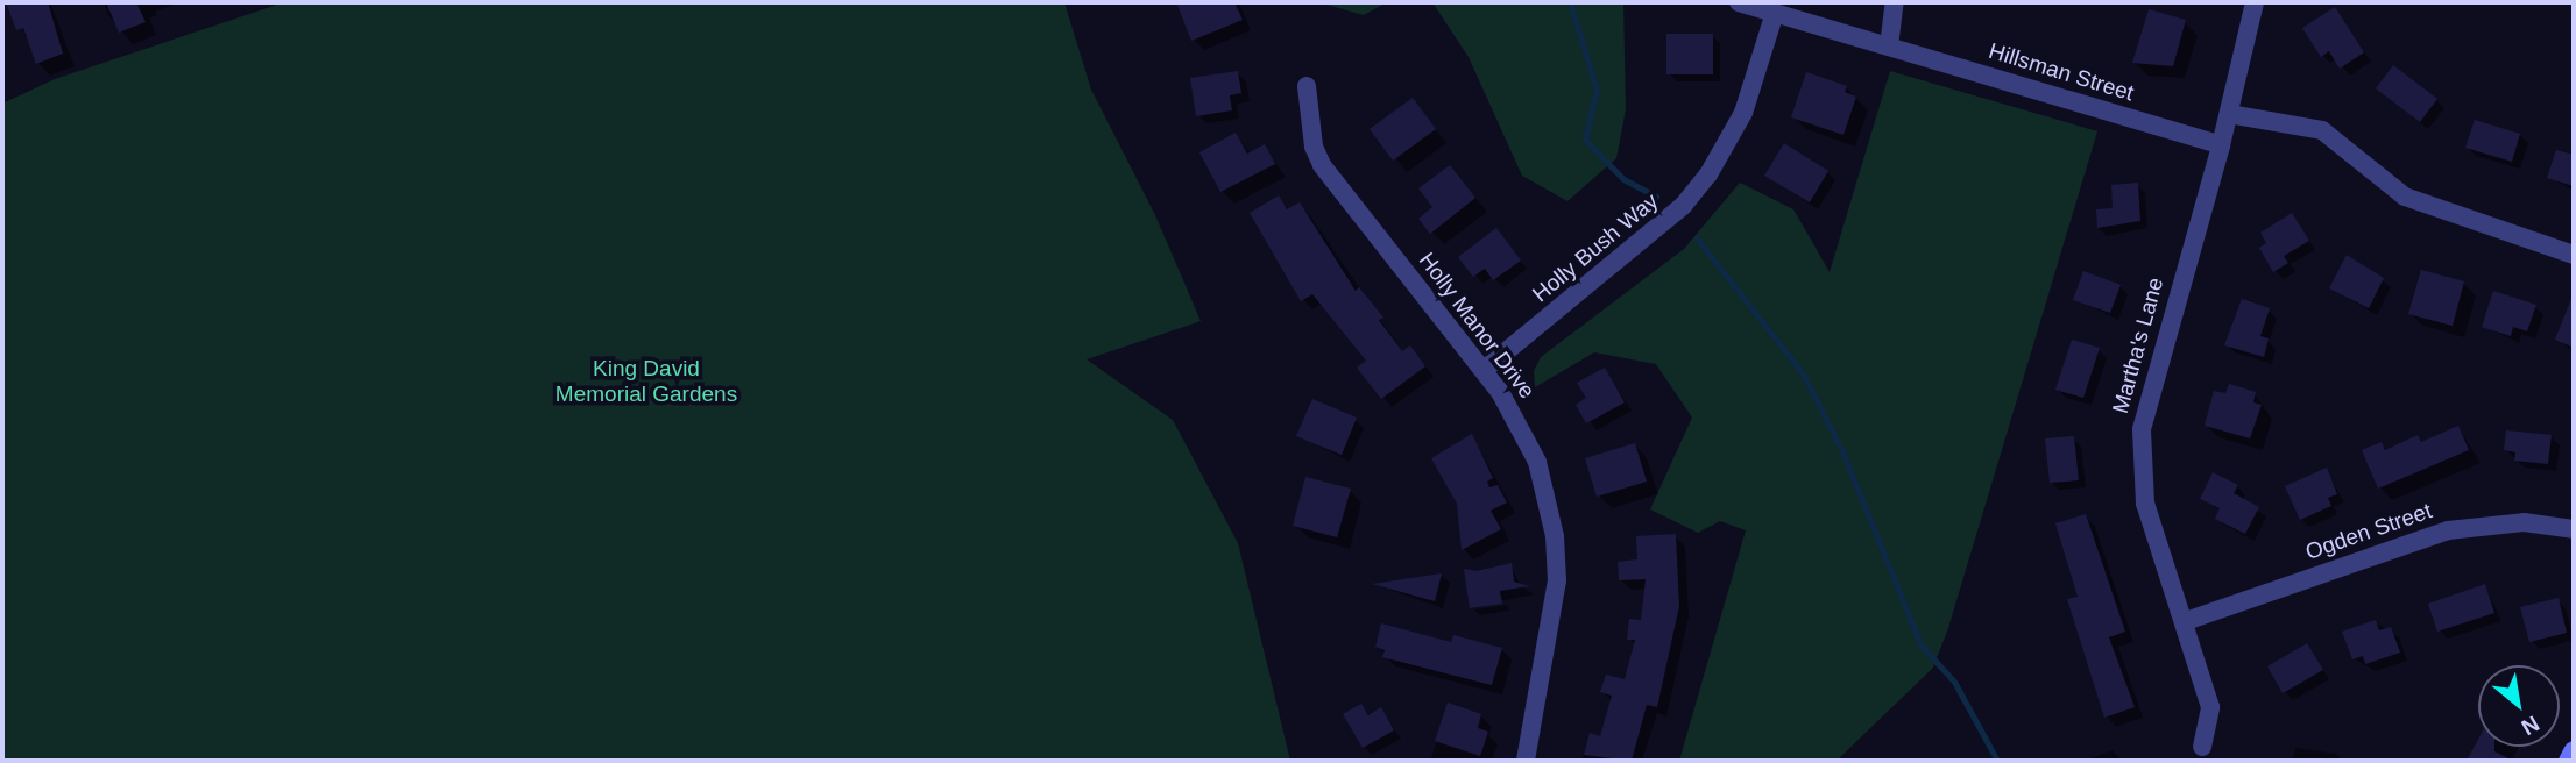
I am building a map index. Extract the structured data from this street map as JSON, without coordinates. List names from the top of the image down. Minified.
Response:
{"streets":{"street":["Hillsman Street","Holly Bush Way","Holly Manor Drive","Martha's Lane","Ogden Street"]},"crossings":[["Hillsman Street","Holly Bush Way"],["Hillsman Street","Martha's Lane"],["Holly Bush Way","Holly Manor Drive"],["Martha's Lane","Ogden Street"]],"parks":["King David Memorial Gardens"],"north":"bottom right"}
